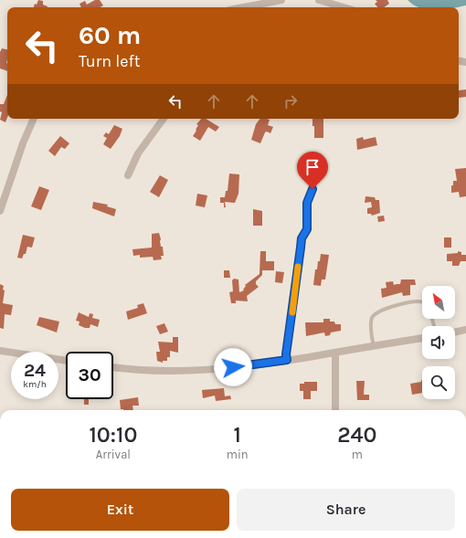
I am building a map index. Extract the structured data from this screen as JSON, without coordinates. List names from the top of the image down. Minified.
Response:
{"north":"top left","page":{"turn":["60 m","Turn left"],"speed":"24 km/h","limit":"30","eta":["10:10","Arrival","1","min","240","m"],"buttons":["Exit","Share"]}}
